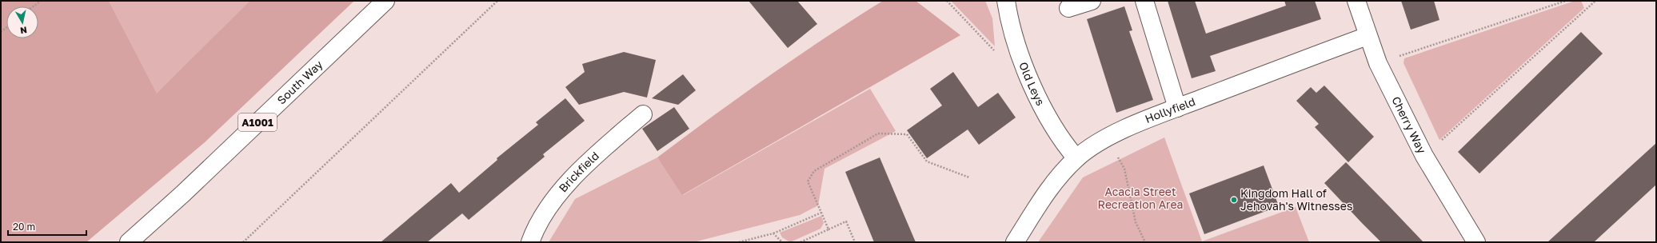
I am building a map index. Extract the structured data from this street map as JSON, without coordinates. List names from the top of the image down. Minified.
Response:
{"streets":{"street":["South Way","Old Leys","Hollyfield","A1001","Cherry Way","Brickfield"]},"crossings":[["Old Leys","Hollyfield"],["Hollyfield","Cherry Way"]],"parks":["Acacia Street Recreation Area"],"places":["Kingdom Hall of Jehovah's Witnesses"],"scale_bar":"20 m","north":"bottom"}
